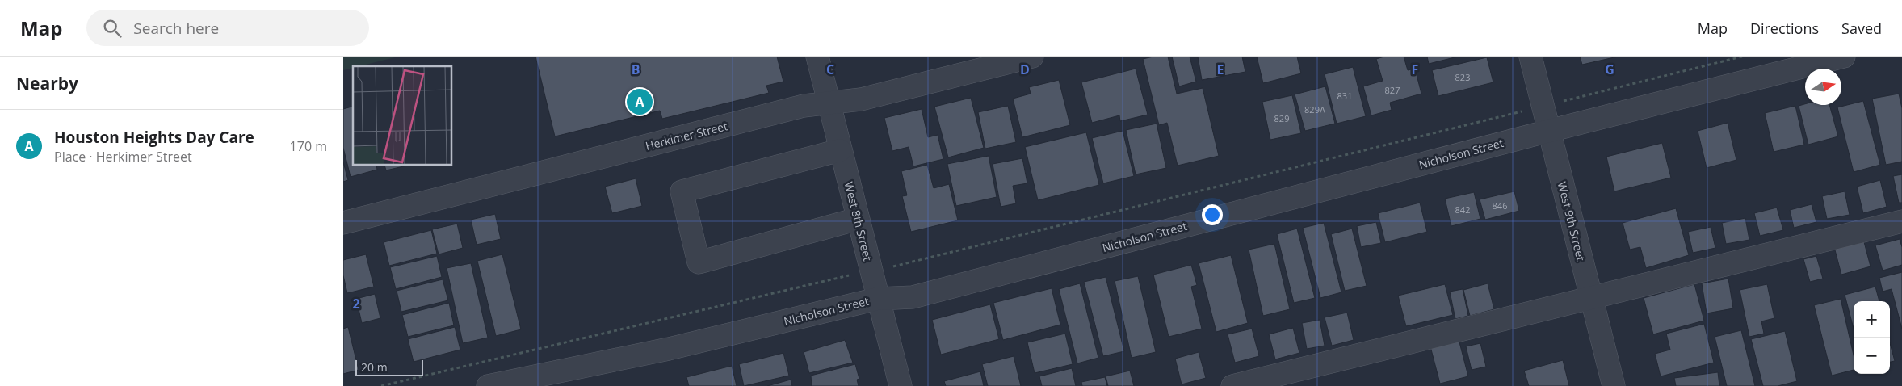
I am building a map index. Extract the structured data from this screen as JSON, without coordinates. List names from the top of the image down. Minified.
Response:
{"streets":{"street":["Herkimer Street","Nicholson Street","West 8th Street","West 9th Street"]},"crossings":[["Herkimer Street","West 8th Street"],["Nicholson Street","West 8th Street"],["Nicholson Street","West 9th Street"]],"house_numbers":["823","827","831","829A","829","846","842"],"scale_bar":"20 m","north":"right","page":{"header":"Map","search":"Search here","nav":["Map","Directions","Saved"],"heading":"Nearby","pins":"A","list":[{"mark":"A","name":"Houston Heights Day Care","note":"Place · Herkimer Street","value":"170 m"}],"map_buttons":["+","−"],"scale":"20 m"},"grid":{"columns":["B","C","D","E","F","G"],"rows":["2"]}}
